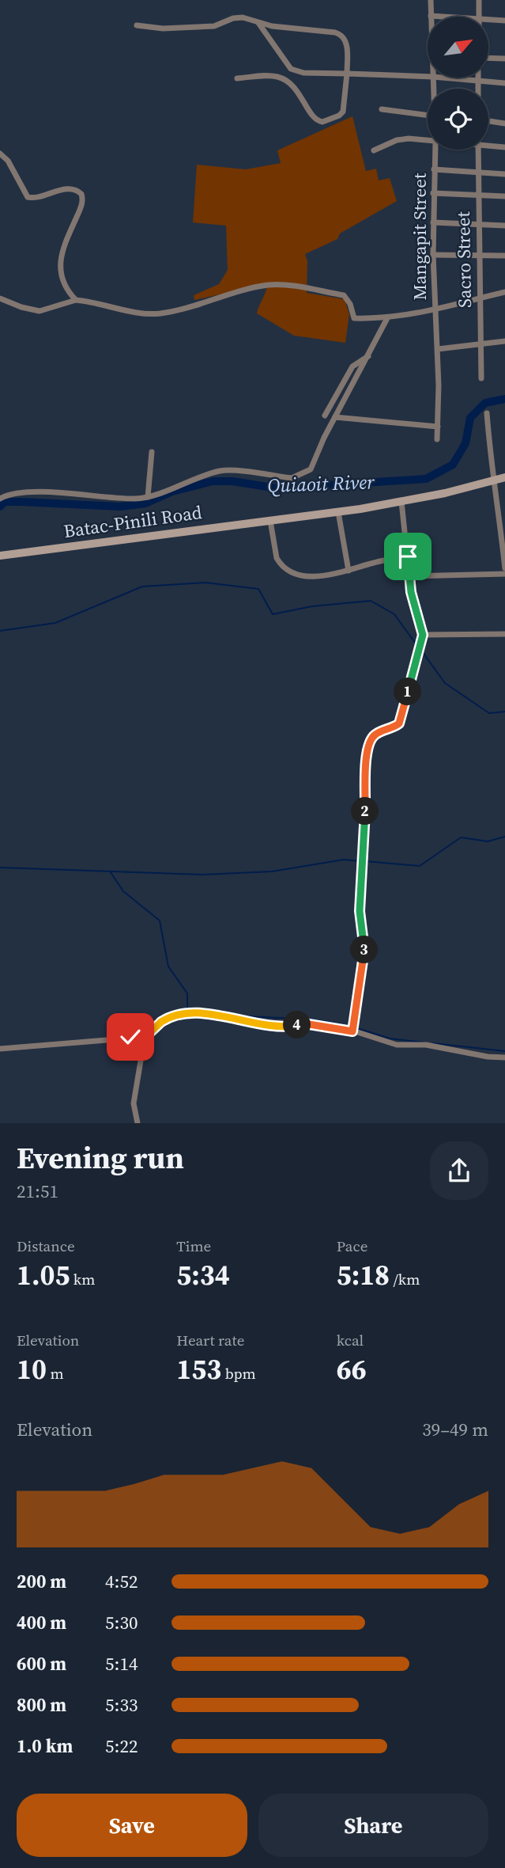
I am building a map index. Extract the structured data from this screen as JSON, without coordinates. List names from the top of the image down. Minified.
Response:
{"streets":{"main road":["Batac-Pinili Road"],"street":["Mangapit Street","Sacro Street"]},"water":["Quiaoit River"],"north":"top right","page":{"pins":["1","2","3","4"],"heading":["Evening run","21:51"],"stats":[["Distance","1.05 km"],["Time","5:34"],["Pace","5:18 /km"],["Elevation","10 m"],["Heart rate","153 bpm"],["kcal","66"]],"chart":["Elevation","39–49 m"],"list":[{"name":"200 m","note":"4:52"},{"name":"400 m","note":"5:30"},{"name":"600 m","note":"5:14"},{"name":"800 m","note":"5:33"},{"name":"1.0 km","note":"5:22"}],"buttons":["Save","Share"]}}
